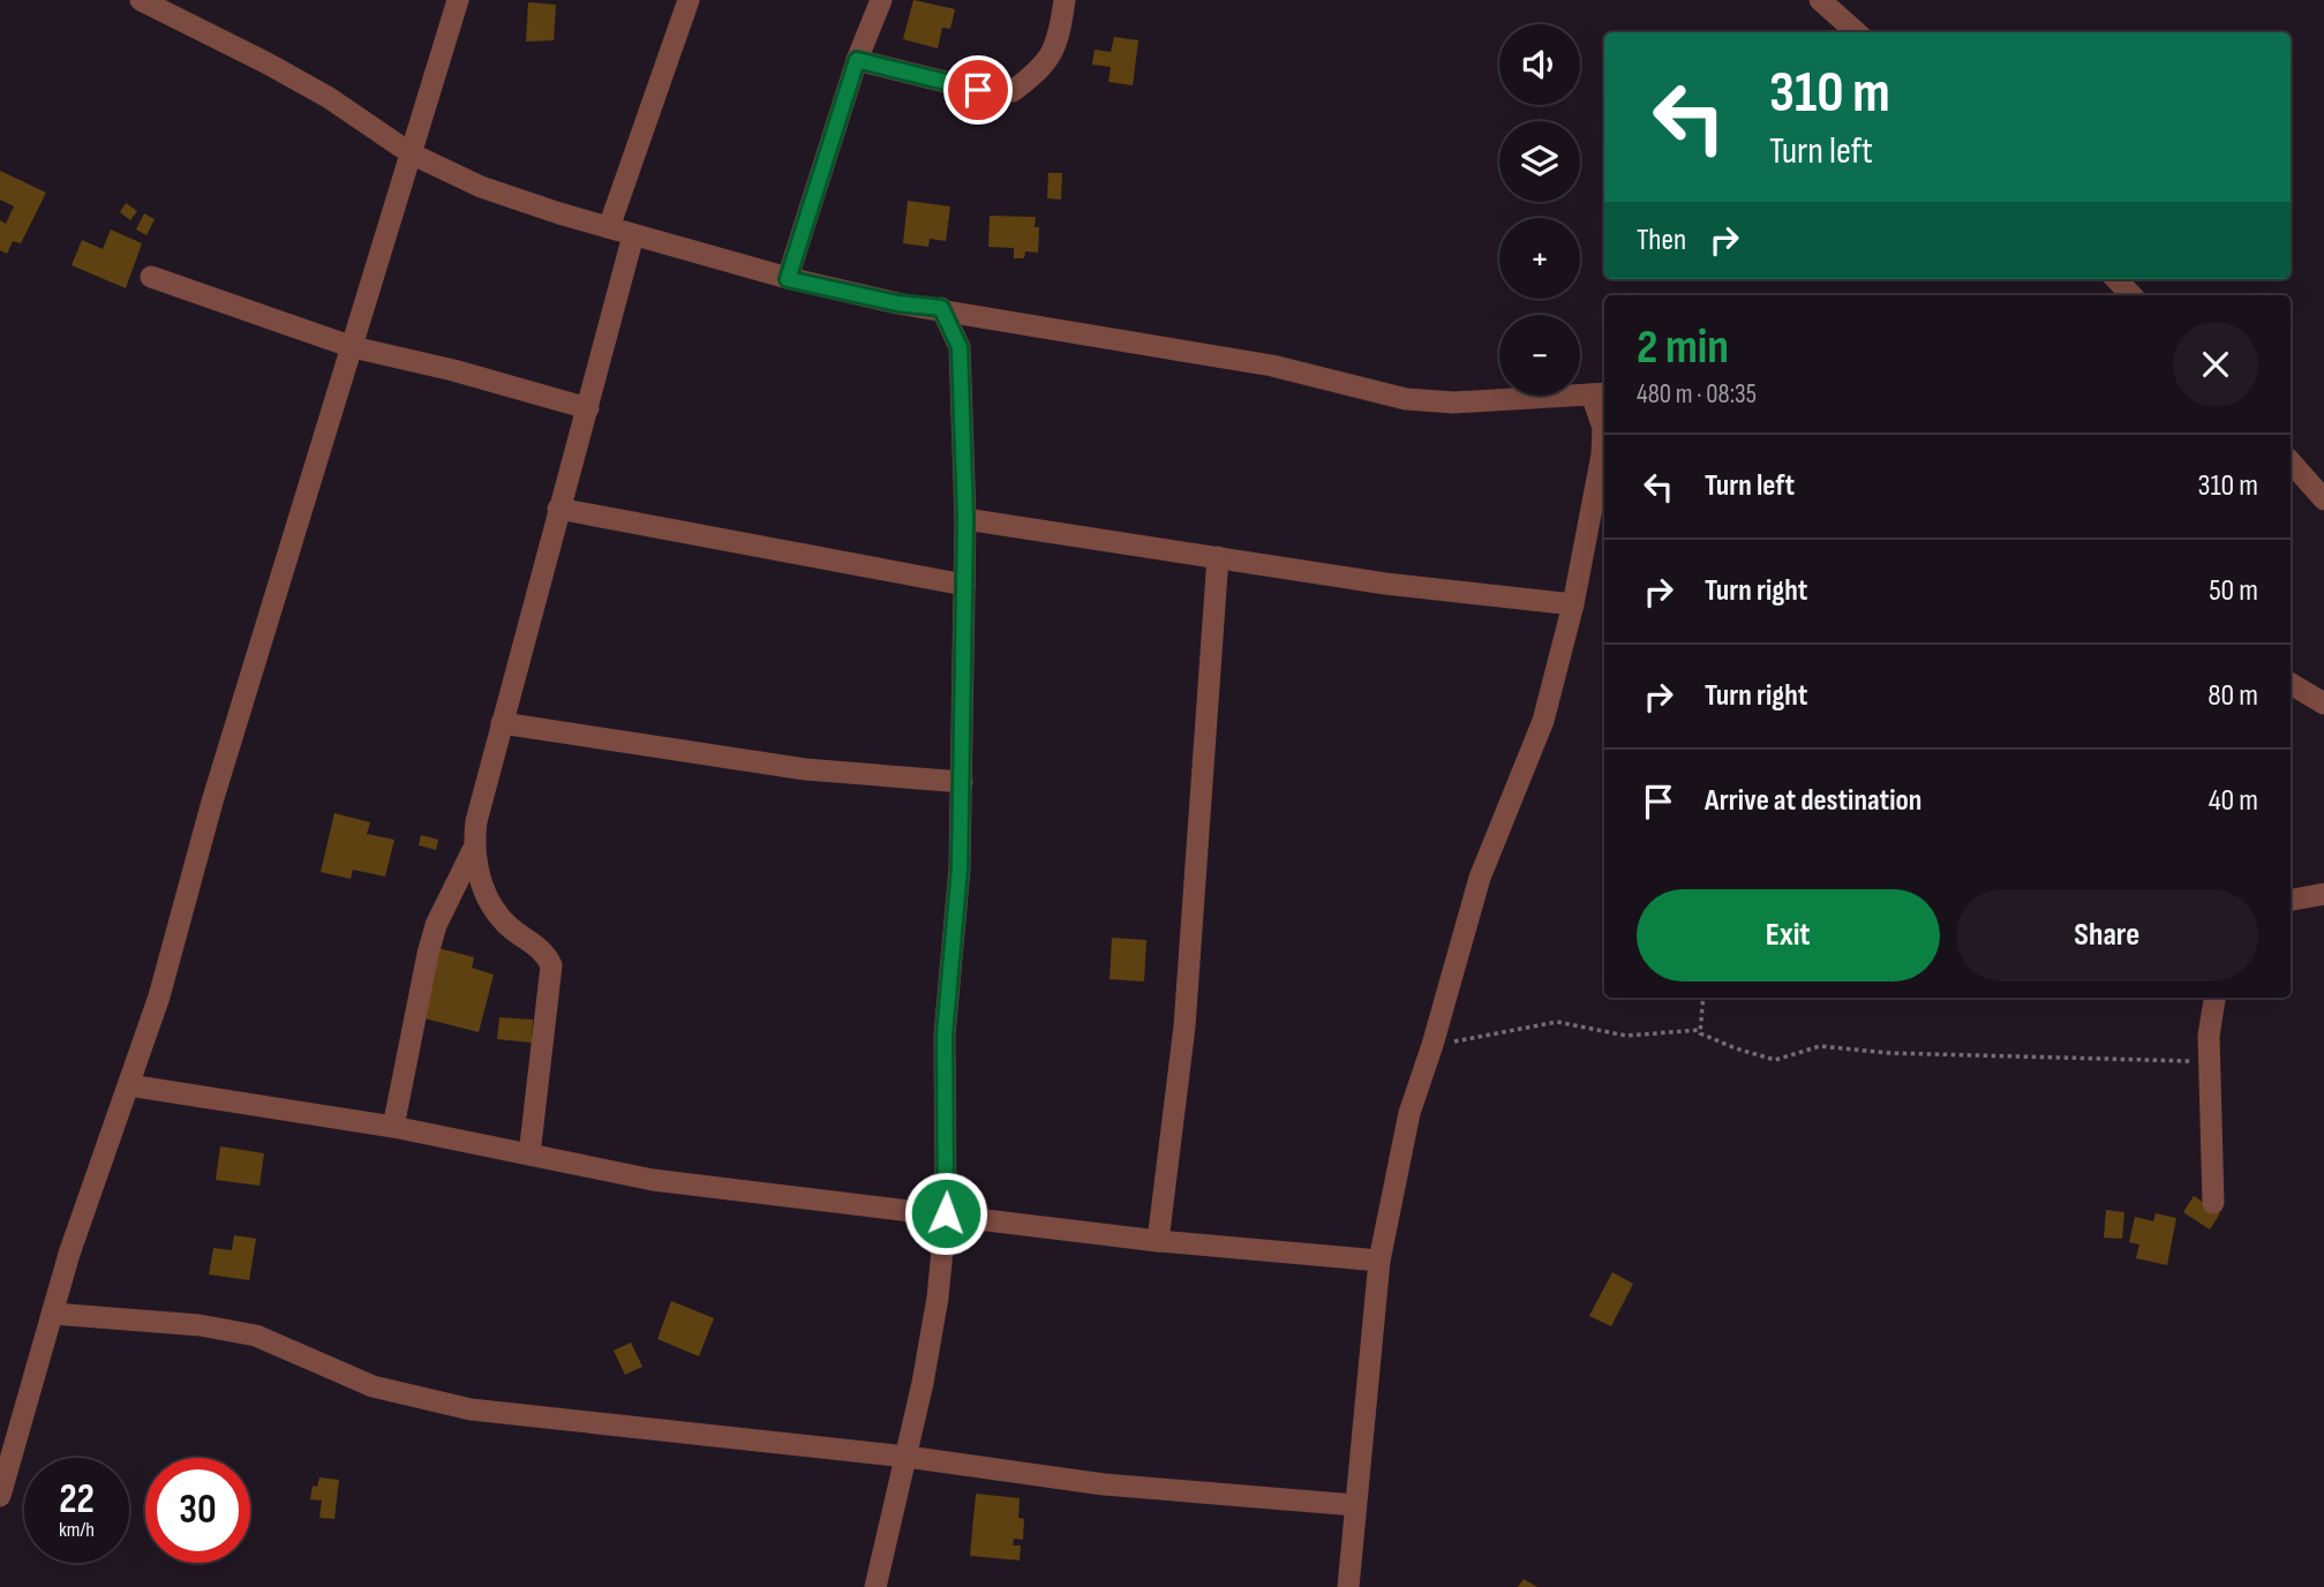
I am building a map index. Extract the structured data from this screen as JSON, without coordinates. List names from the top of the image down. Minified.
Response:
{"page":{"map_buttons":["+","−"],"turn":["310 m","Turn left"],"then":"Then","heading":["2 min","480 m · 08:35"],"list":[{"name":"Turn left","value":"310 m"},{"name":"Turn right","value":"50 m"},{"name":"Turn right","value":"80 m"},{"name":"Arrive at destination","value":"40 m"}],"buttons":["Exit","Share"],"speed":"22 km/h","limit":"30"}}
